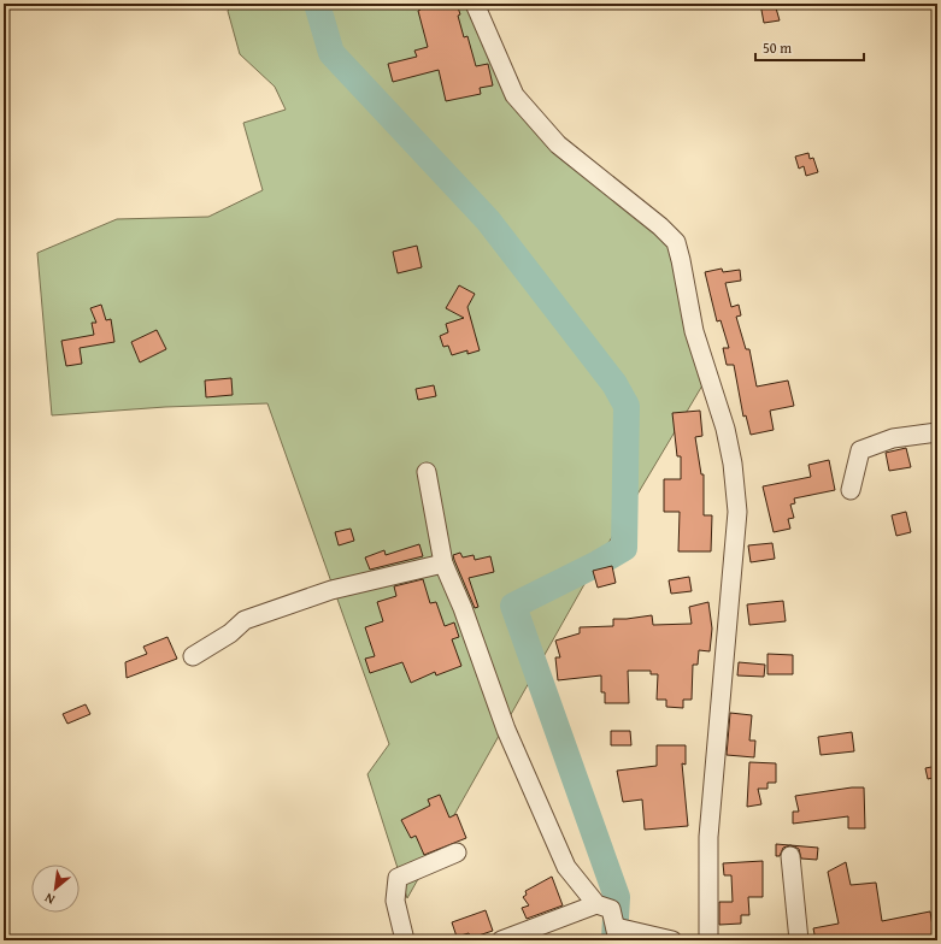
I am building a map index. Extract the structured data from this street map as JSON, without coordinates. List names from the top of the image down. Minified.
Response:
{"scale_bar":"50 m","north":"bottom left"}
